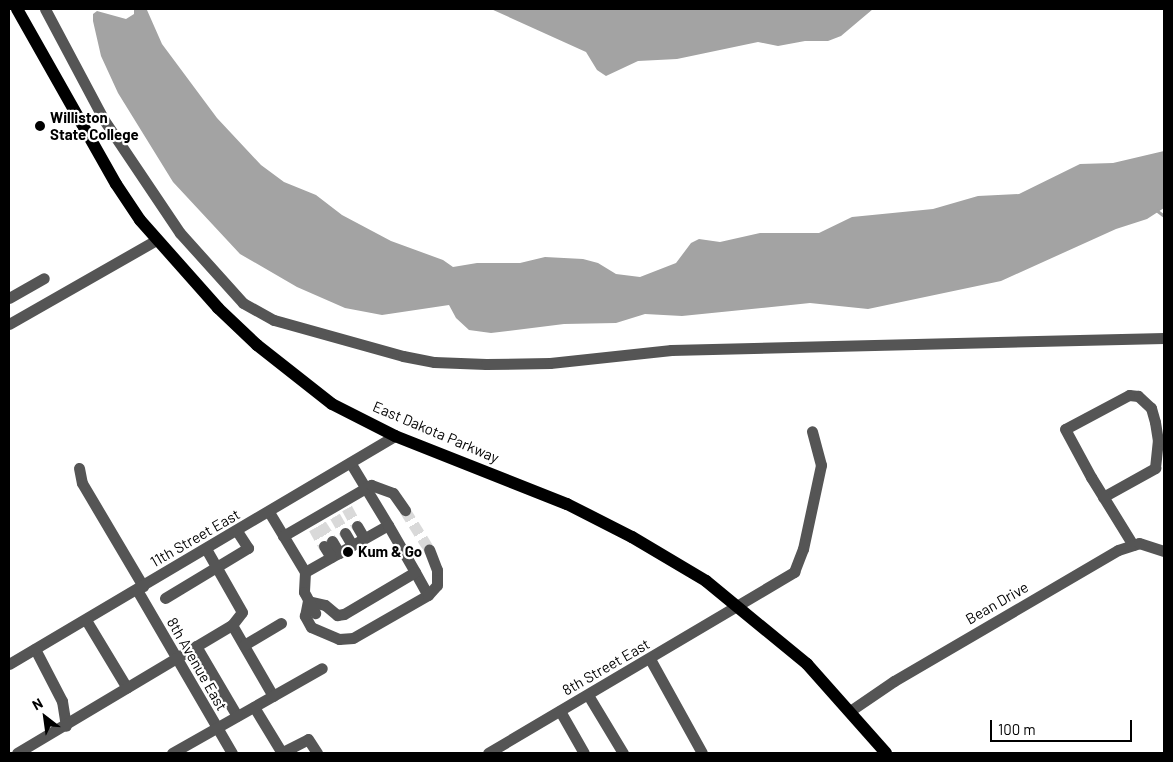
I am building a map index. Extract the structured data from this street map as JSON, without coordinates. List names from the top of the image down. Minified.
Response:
{"streets":{"main road":["East Dakota Parkway"],"street":["11th Street East","Bean Drive","8th Avenue East","8th Street East"]},"crossings":[["East Dakota Parkway","11th Street East"],["East Dakota Parkway","Bean Drive"],["East Dakota Parkway","8th Street East"],["11th Street East","8th Avenue East"]],"places":["Williston State College","Kum & Go"],"scale_bar":"100 m","north":"top left"}
